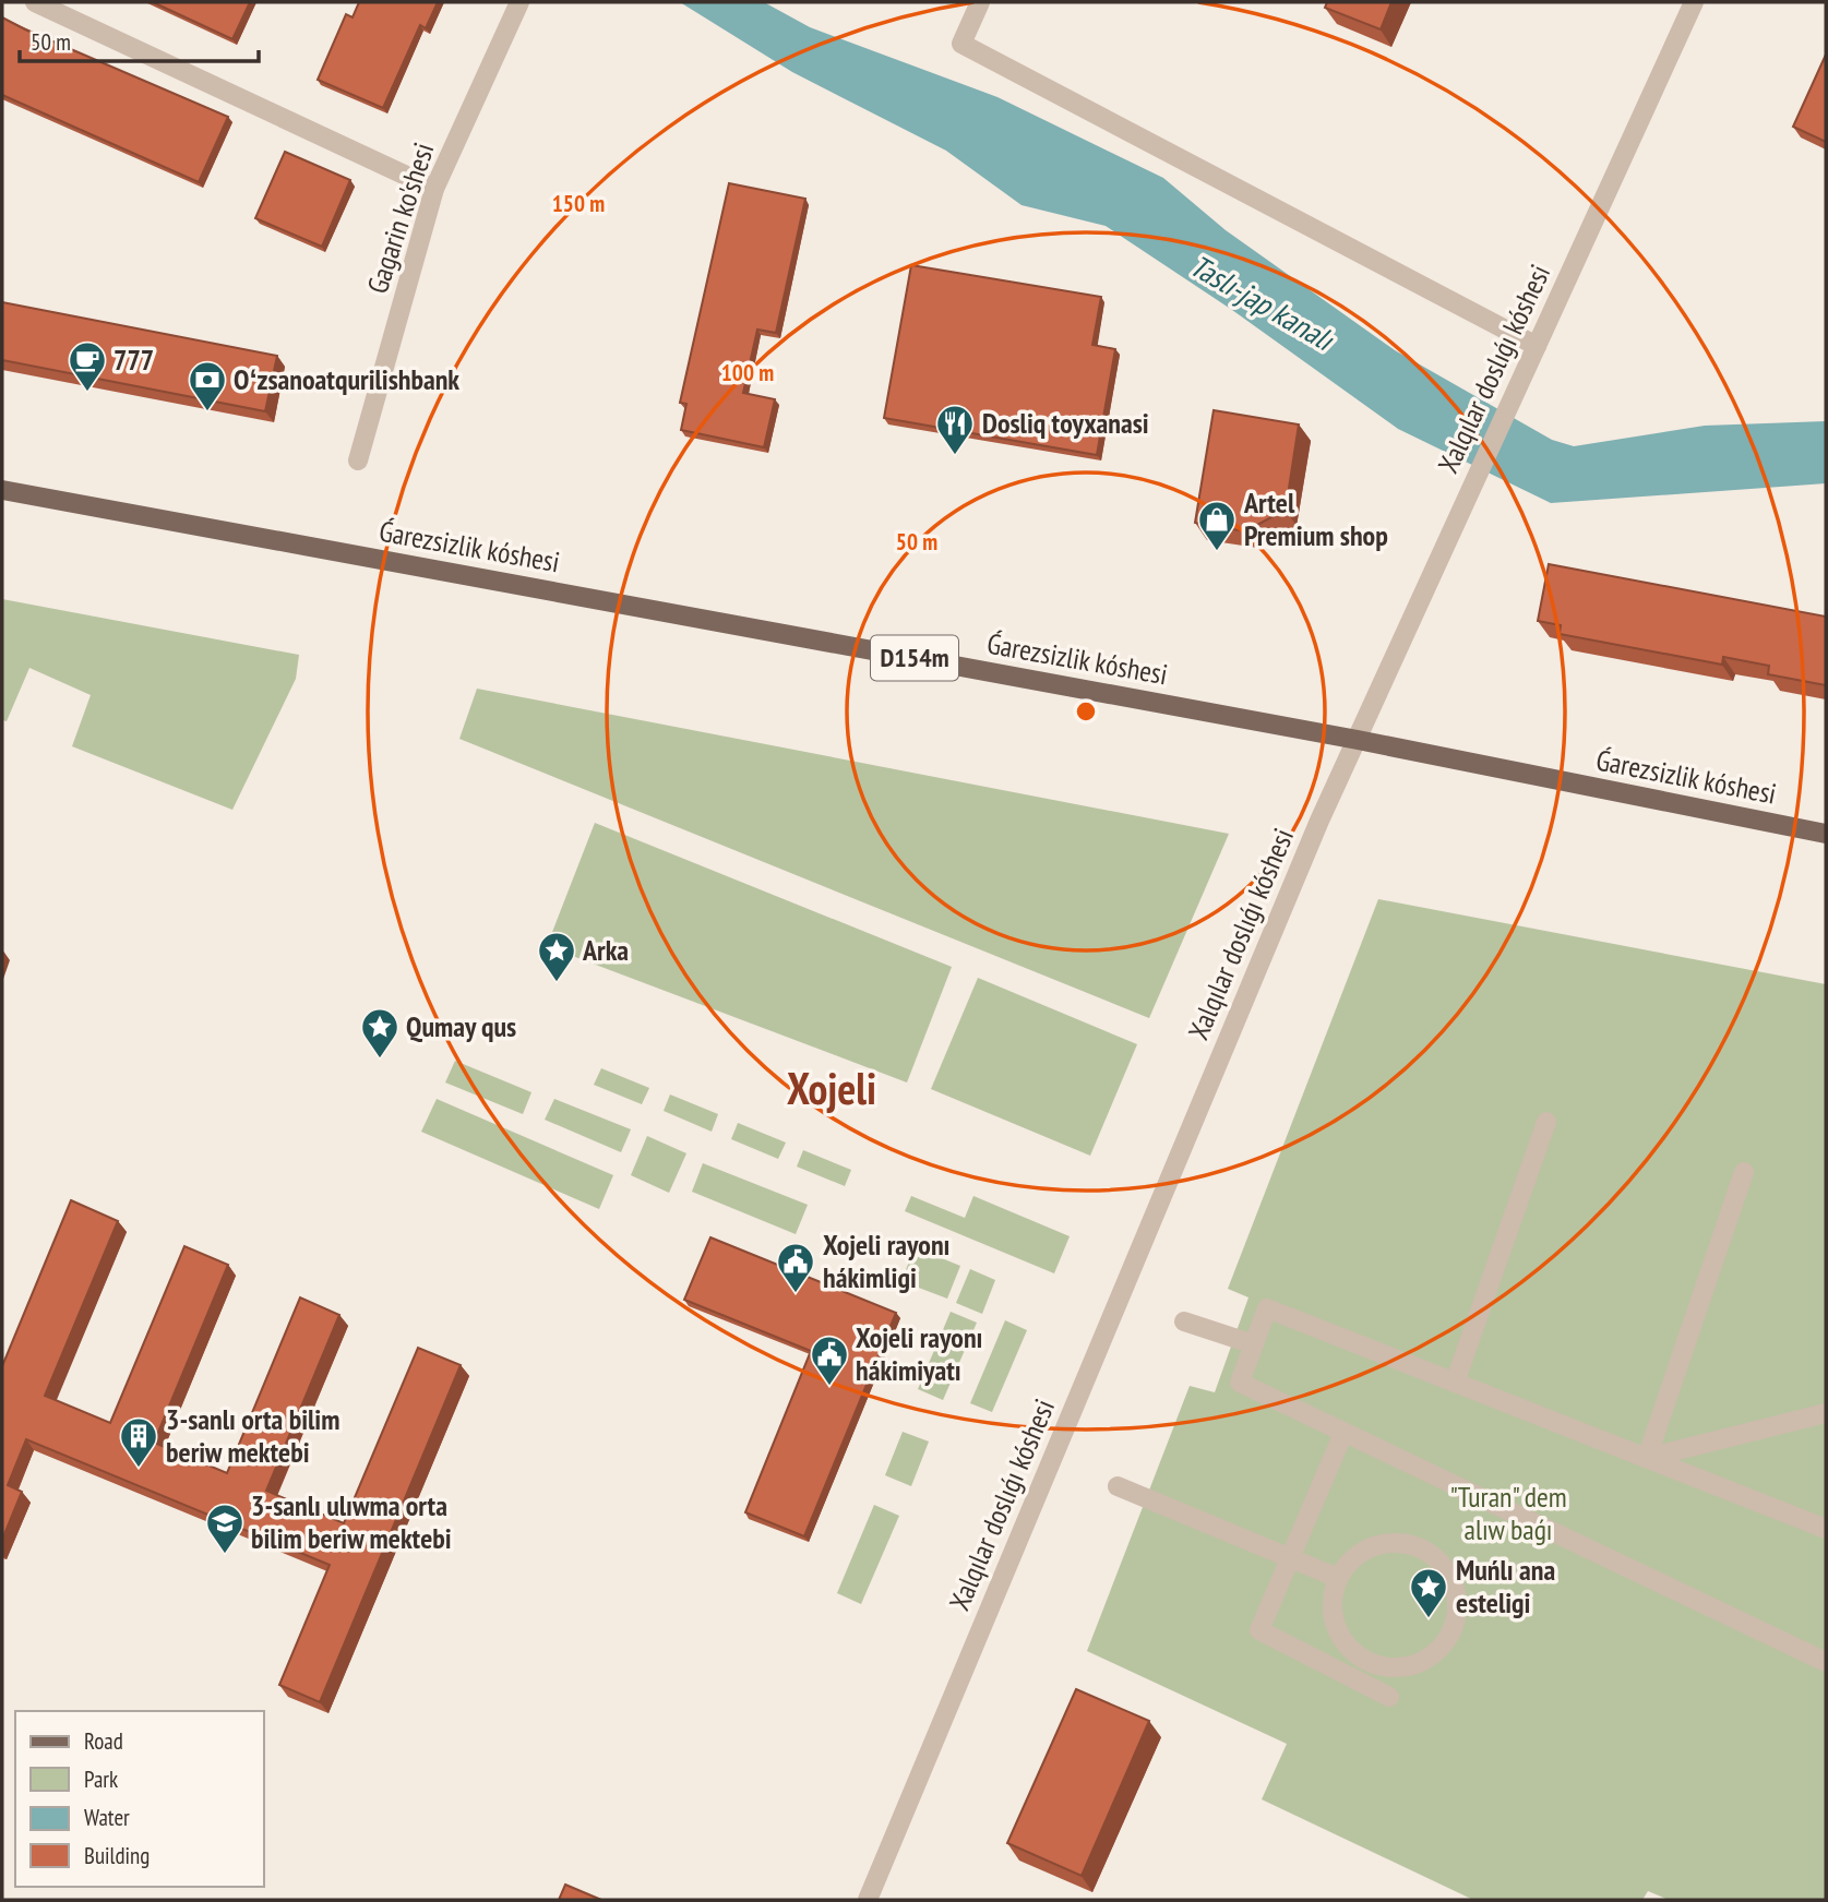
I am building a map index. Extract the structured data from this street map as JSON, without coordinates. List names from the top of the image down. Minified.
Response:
{"streets":{"main road":["Ǵarezsizlik kóshesi","D154m"],"street":["Gagarin ko'shesi","Xalqılar doslıǵı kóshesi"]},"crossings":[["Xalqılar doslıǵı kóshesi","Ǵarezsizlik kóshesi"]],"districts":["Xojeli"],"water":["Taslı-jap kanalı"],"parks":["\"Turan\" dem alıw baǵı"],"places":{"cafe":["777"],"bank":["Oʻzsanoatqurilishbank"],"restaurant":["Dosliq toyxanasi"],"shop":["Artel Premium shop"],"place":["Arka","Qumay qus","Muńlı ana esteligi"],"public building":["Xojeli rayonı hákimligi","Xojeli rayonı hákimiyatı"],"building":["3-sanlı orta bilim beriw mektebi"],"school or university":["3-sanlı ulıwma orta bilim beriw mektebi"]},"legend":["Road","Park","Water","Building"],"scale_bar":"50 m","rings":["150 m","100 m","50 m"]}
